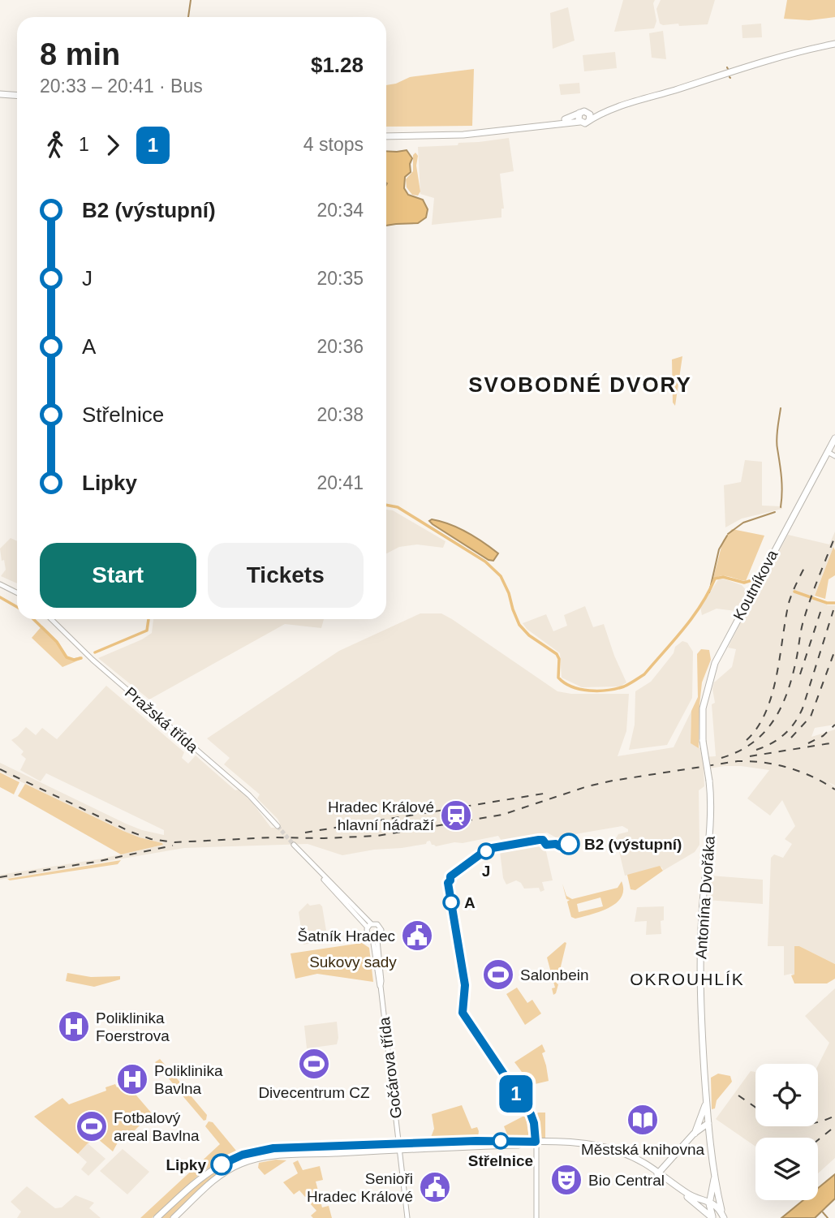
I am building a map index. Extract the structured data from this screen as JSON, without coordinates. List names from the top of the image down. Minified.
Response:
{"streets":{"main road":["Koutníkova","Antonína Dvořáka"],"street":["Pražská třída","Gočárova třída"]},"crossings":[["Koutníkova","Antonína Dvořáka"]],"districts":["SVOBODNÉ DVORY","OKROUHLÍK"],"parks":["Sukovy sady"],"places":{"station":["Hradec Králové hlavní nádraží"],"other":["B2 (výstupní)","J","A","Střelnice","Lipky"],"public building":["Šatník Hradec","Senioři Hradec Králové"],"sports":["Salonbein","Divecentrum CZ","Fotbalový areal Bavlna"],"hospital":["Poliklinika Foerstrova","Poliklinika Bavlna"],"library":["Městská knihovna"],"theatre":["Bio Central"]},"lines":["bus line 1"],"page":{"on_map":"1","heading":["8 min","20:33 – 20:41 · Bus","$1.28"],"legs":["1","1","4 stops"],"list":[{"name":"B2 (výstupní)","value":"20:34"},{"name":"J","value":"20:35"},{"name":"A","value":"20:36"},{"name":"Střelnice","value":"20:38"},{"name":"Lipky","value":"20:41"}],"buttons":["Start","Tickets"]}}
